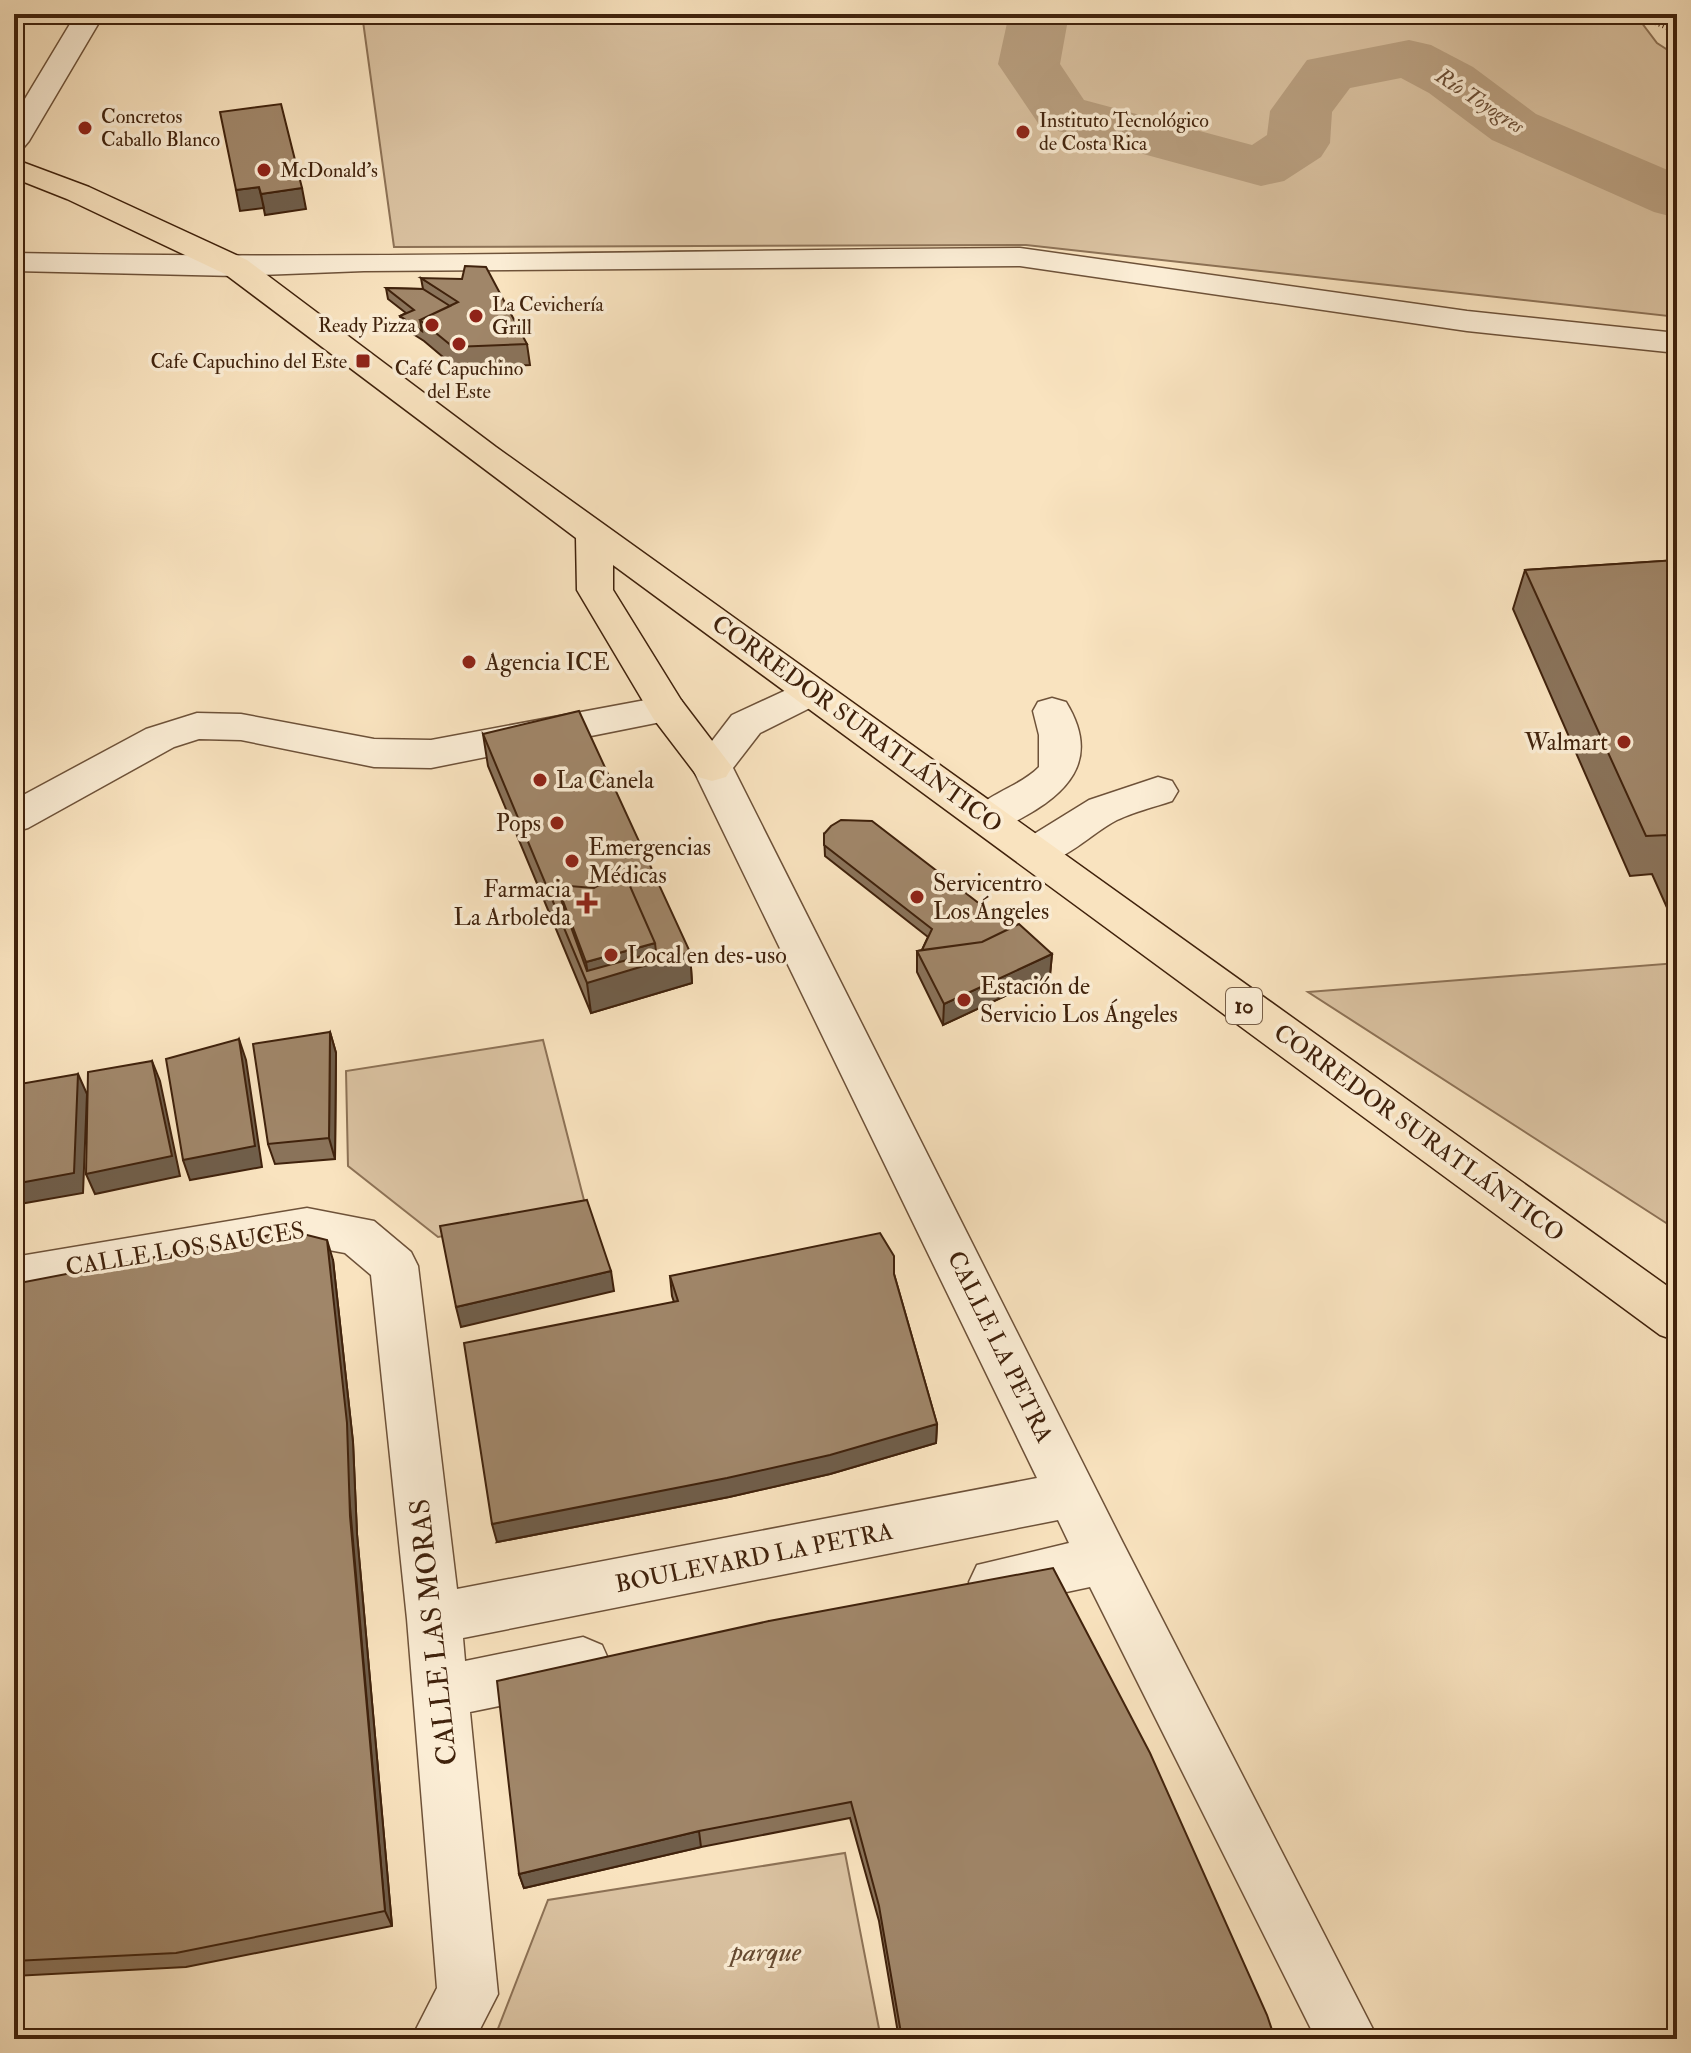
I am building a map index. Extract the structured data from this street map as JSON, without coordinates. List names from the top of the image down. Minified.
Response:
{"streets":{"main road":["CORREDOR SURATLÁNTICO","10"],"street":["CALLE LOS SAUCES","CALLE LA PETRA","BOULEVARD LA PETRA","CALLE LAS MORAS"]},"crossings":[["CALLE LOS SAUCES","CALLE LAS MORAS"],["CALLE LA PETRA","BOULEVARD LA PETRA"],["BOULEVARD LA PETRA","CALLE LAS MORAS"]],"water":["Río Toyogres"],"parks":["parque"],"places":{"other":["Concretos Caballo Blanco","Instituto Tecnológico de Costa Rica","McDonald's","La Cevichería Grill","Ready Pizza","Café Capuchino del Este","Agencia ICE","Walmart","La Canela","Pops","Emergencias Médicas","Servicentro Los Ángeles","Local en des-uso","Estación de Servicio Los Ángeles"],"transit":["Cafe Capuchino del Este"],"health":["Farmacia La Arboleda"]}}
